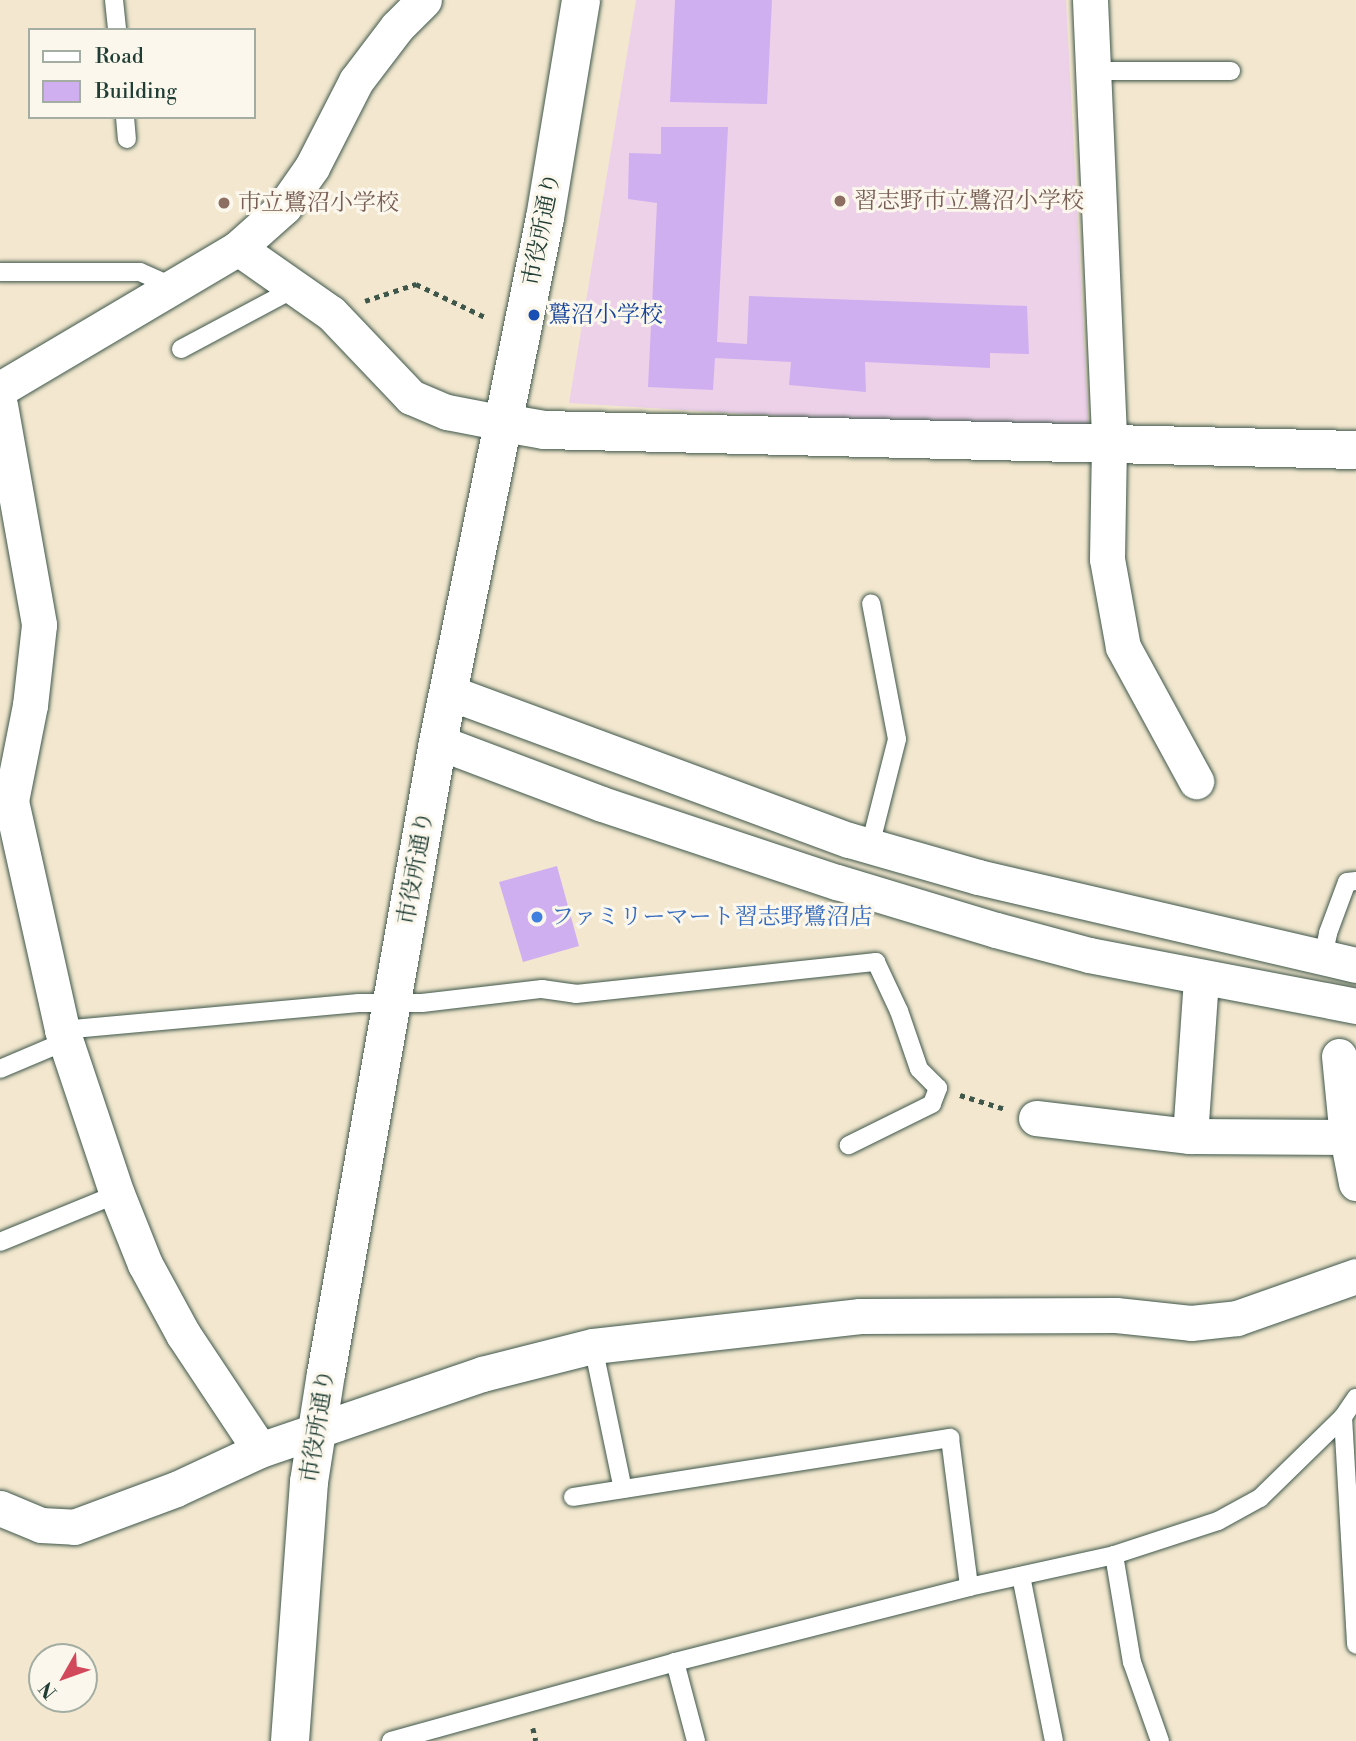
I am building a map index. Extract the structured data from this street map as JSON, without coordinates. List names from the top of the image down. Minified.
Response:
{"streets":{"street":["市役所通り"]},"places":["習志野市立鷺沼小学校","市立鷺沼小学校","鷲沼小学校","ファミリーマート習志野鷺沼店"],"legend":["Road","Building"],"north":"bottom left"}
